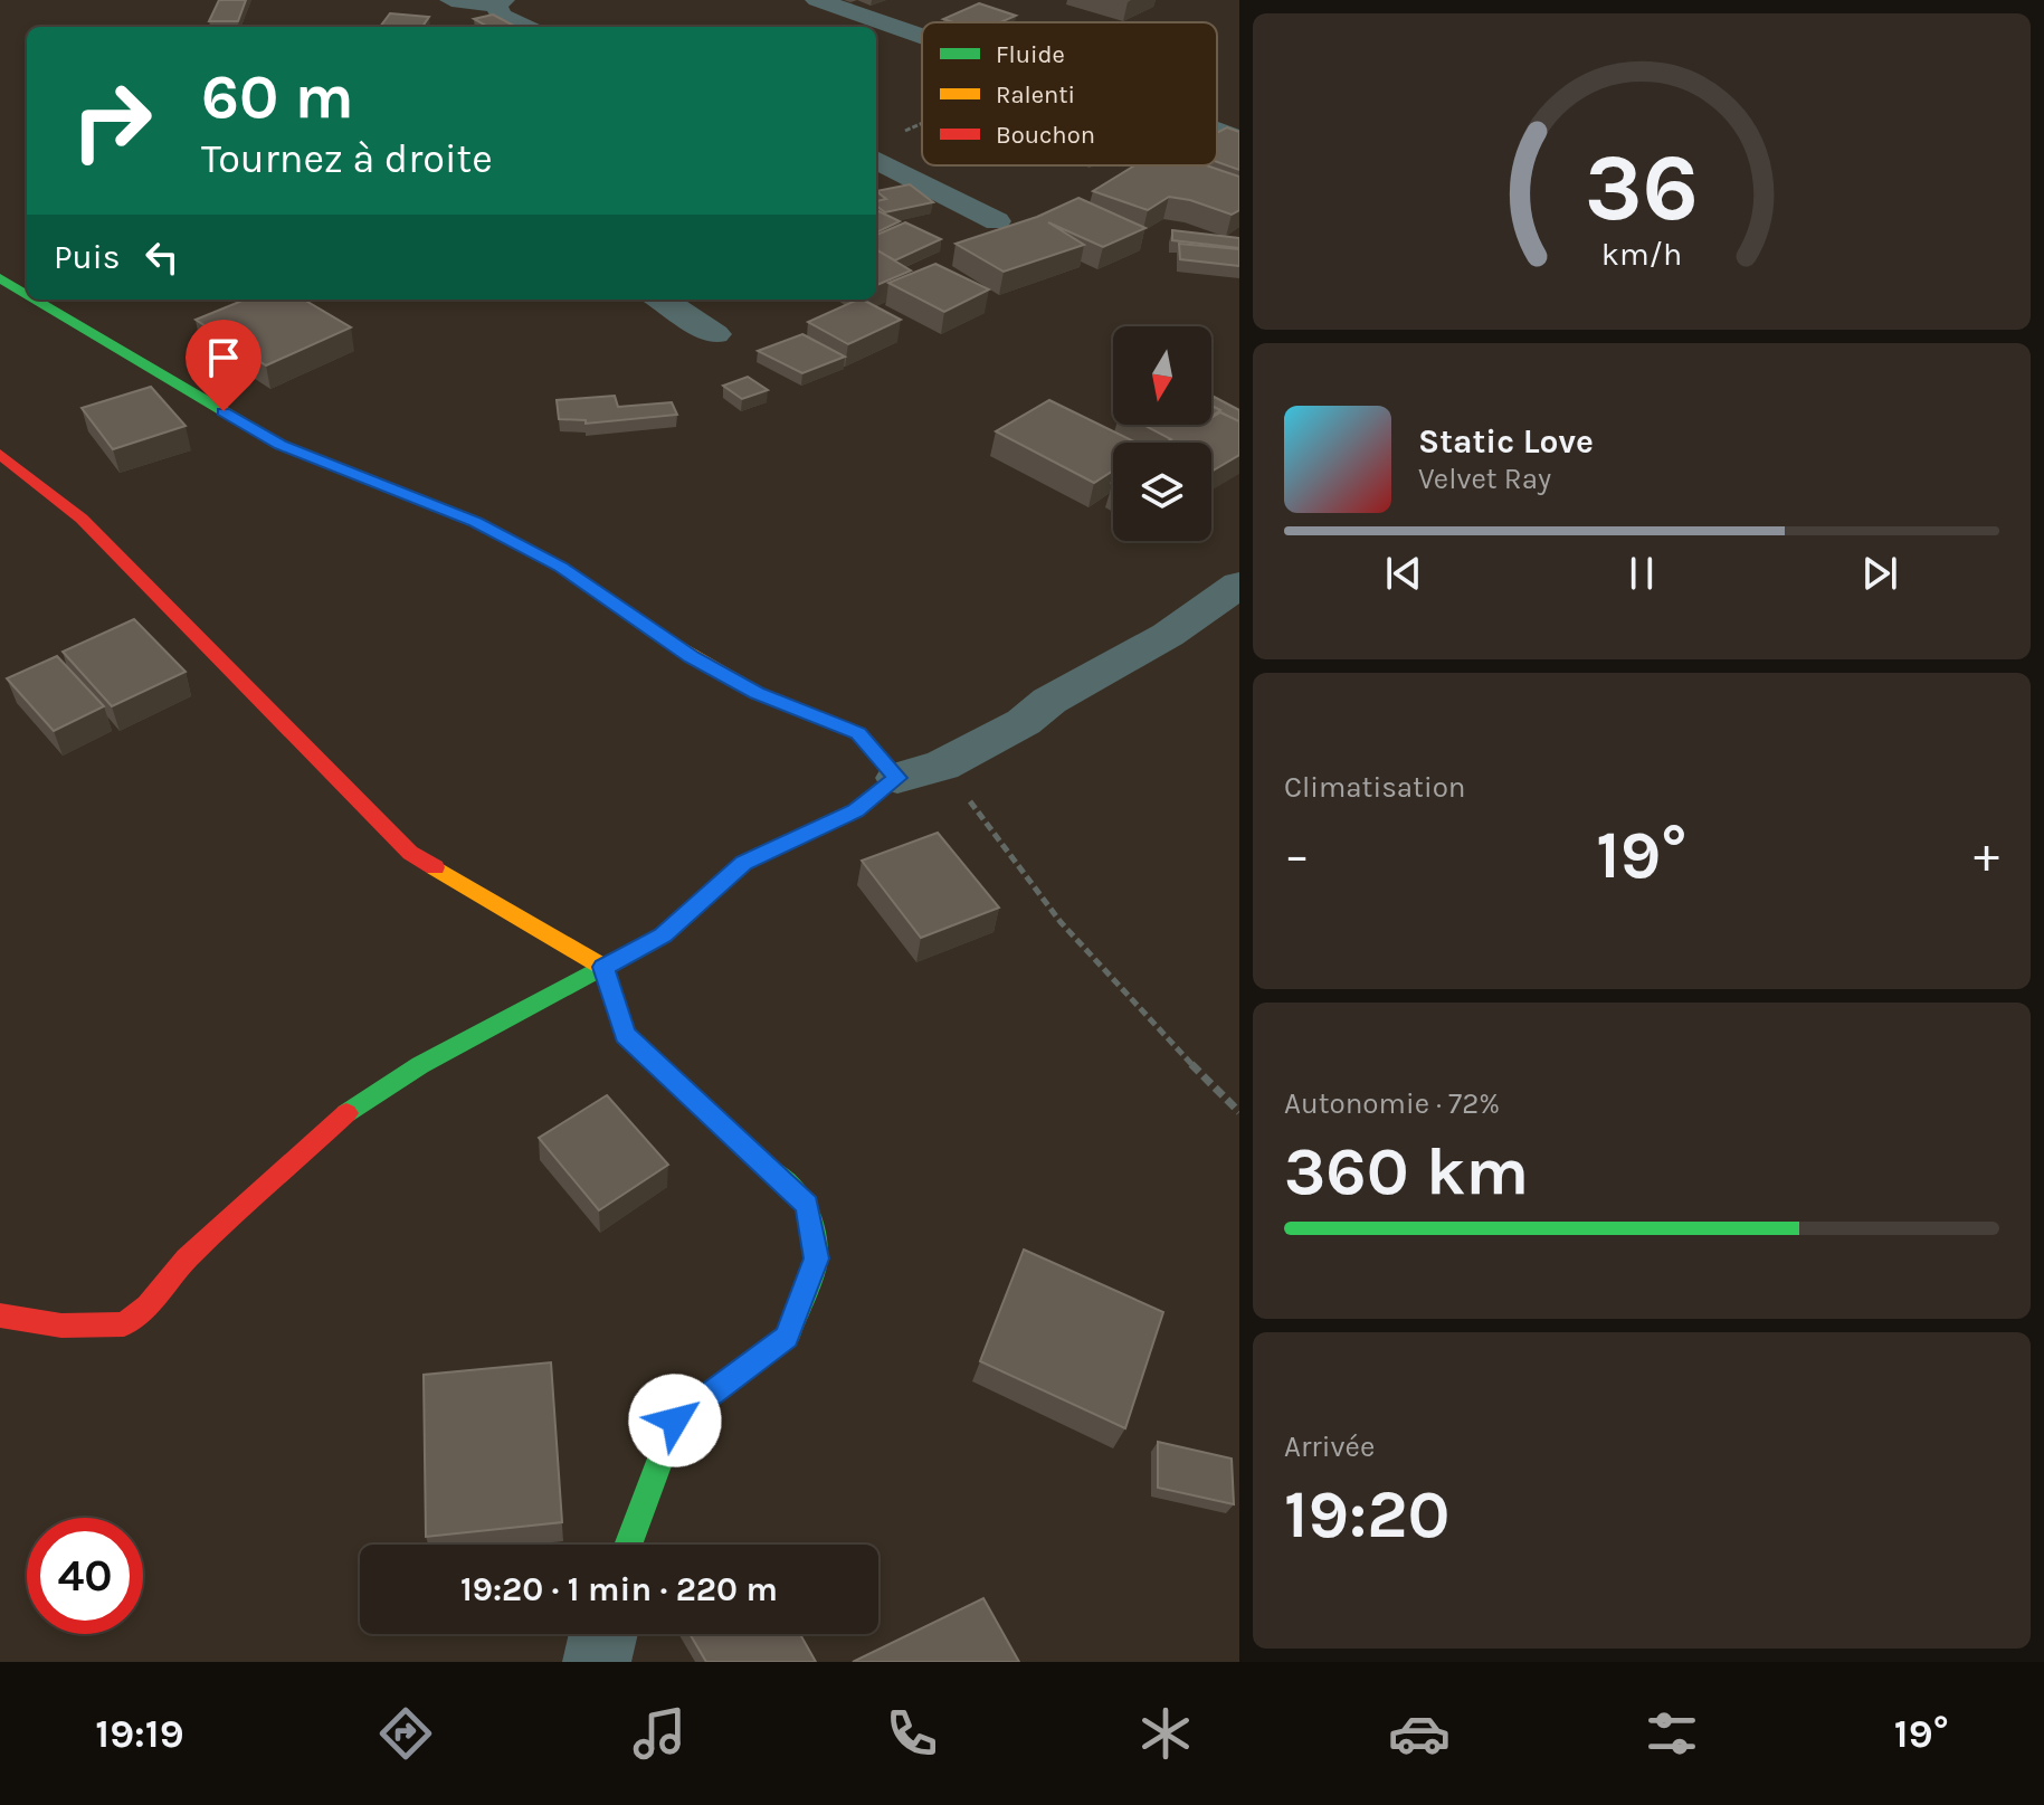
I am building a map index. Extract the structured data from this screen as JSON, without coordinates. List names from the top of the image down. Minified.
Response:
{"legend":["Fluide","Ralenti","Bouchon"],"north":"bottom","page":{"turn":["60 m","Tournez à droite"],"then":"Puis","song":["Static Love","Velvet Ray"],"tile":["Climatisation",["Autonomie · 72%","360 km"],["Arrivée","19:20"]],"heat":["−","19°","+"],"limit":"40","trip":"19:20 · 1 min · 220 m","tabs":["19:19","19°"],"gauge":["36","km/h"]}}
